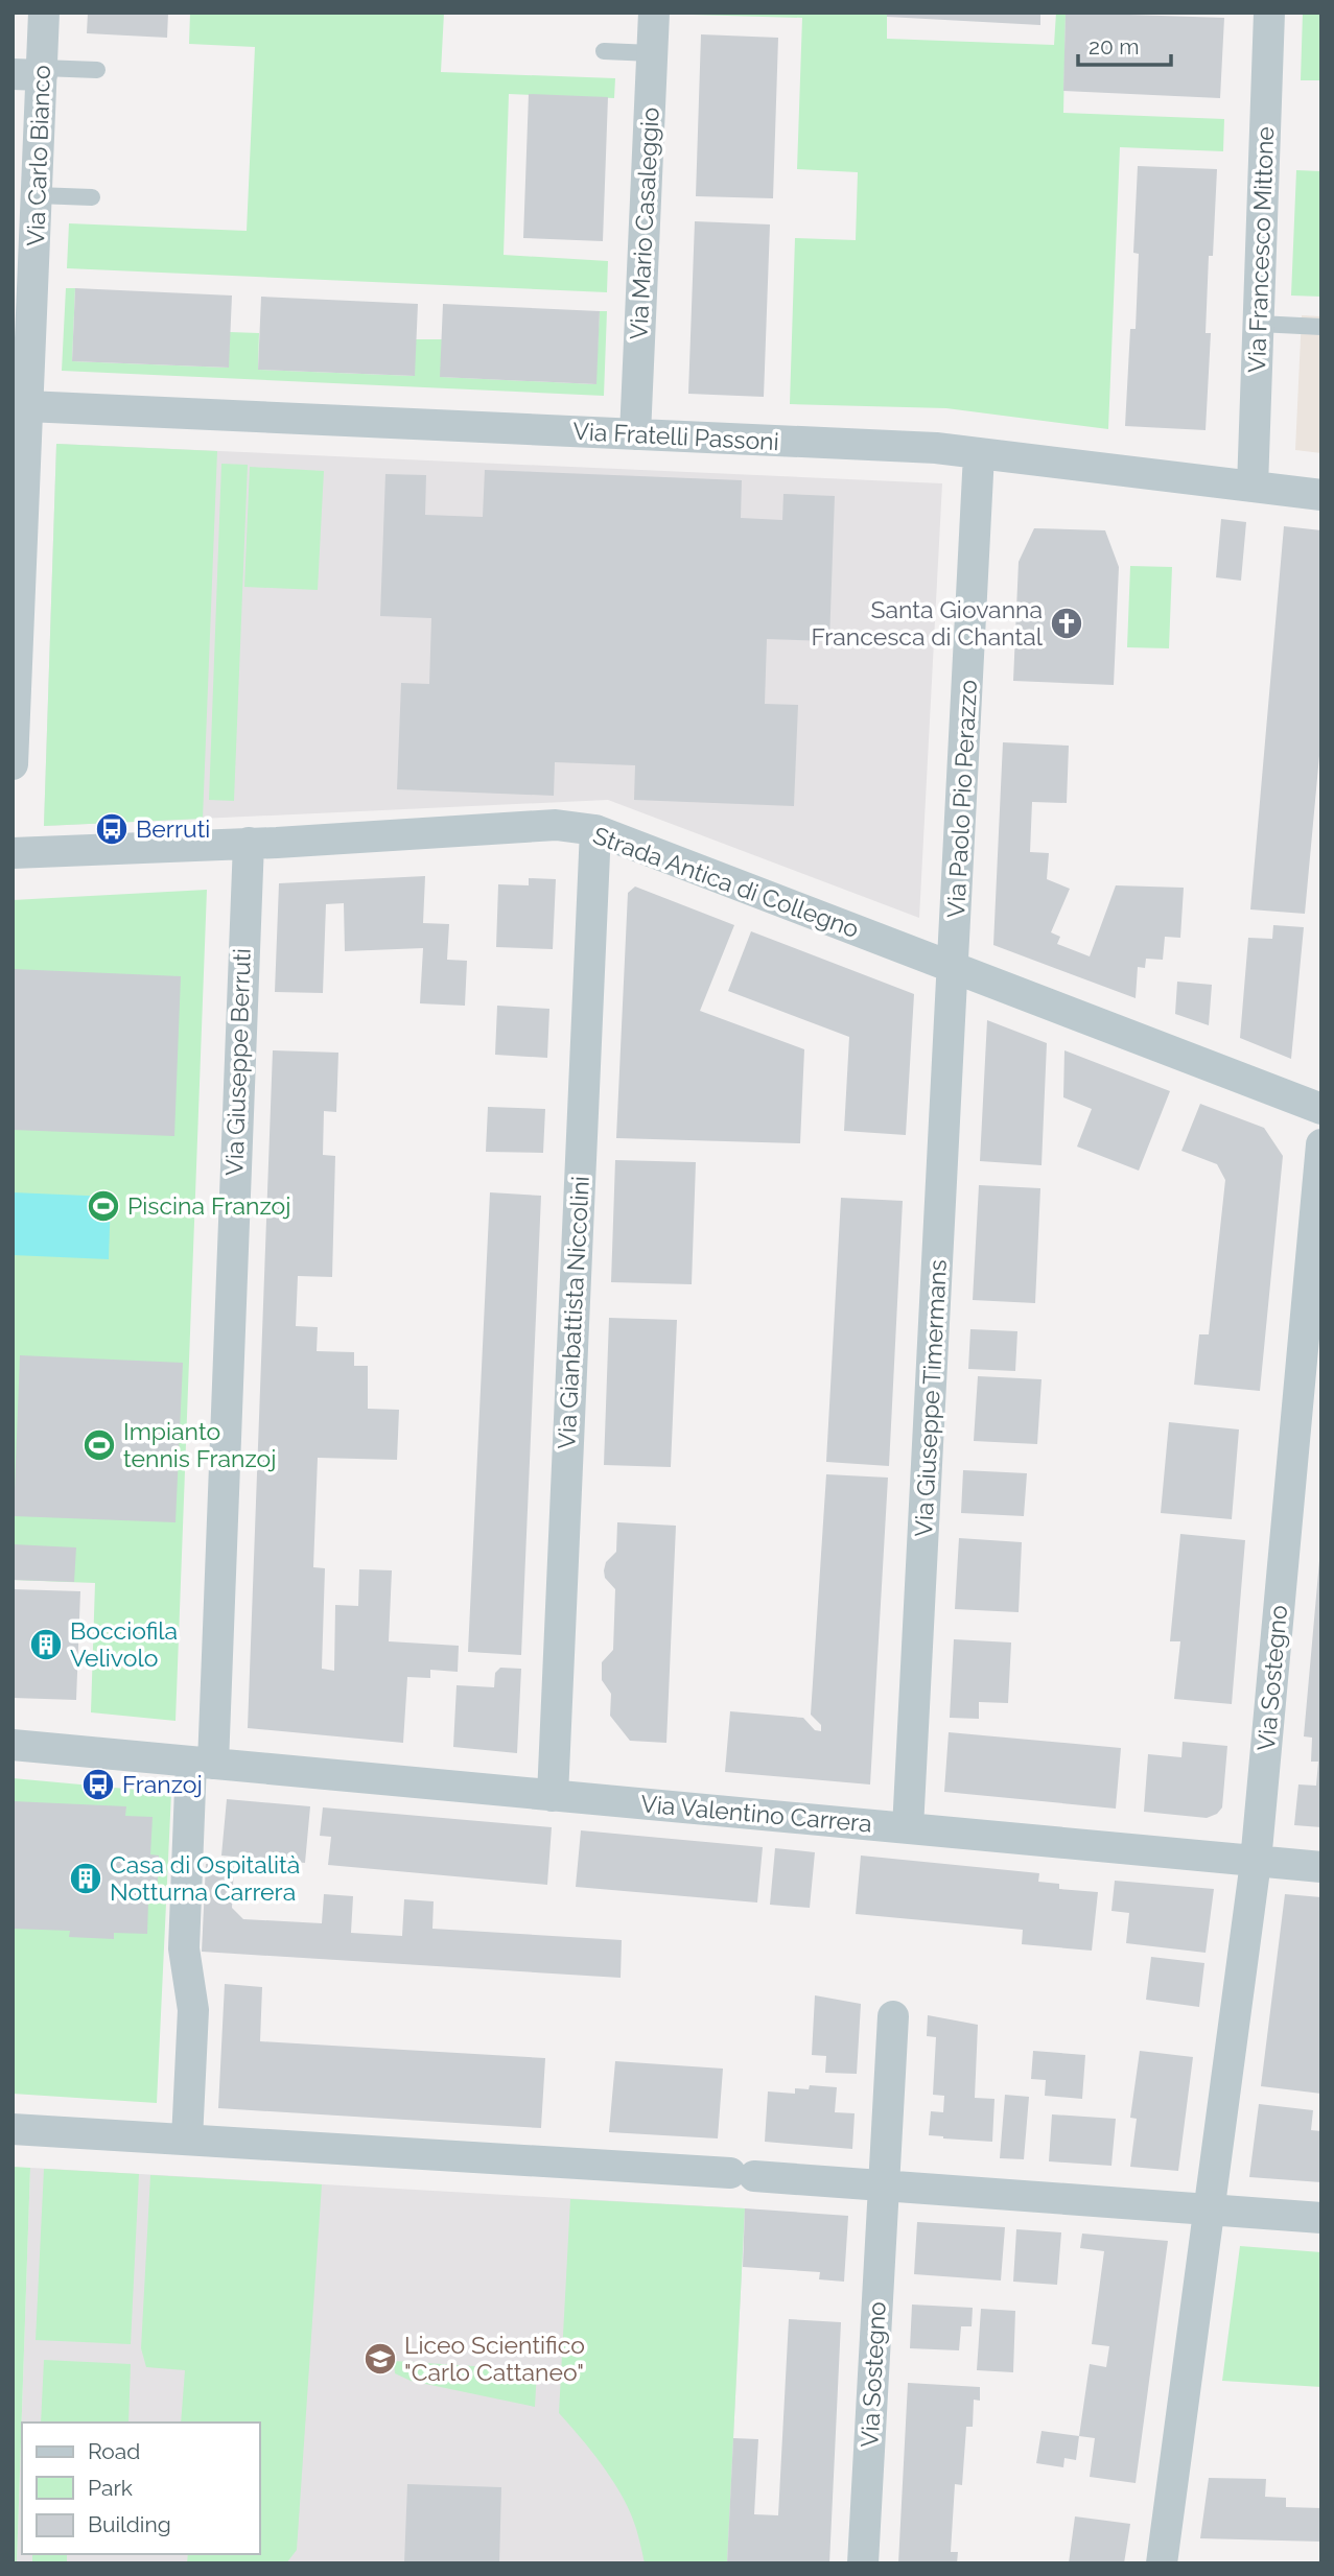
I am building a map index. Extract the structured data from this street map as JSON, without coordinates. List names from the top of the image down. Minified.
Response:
{"streets":{"street":["Via Carlo Bianco","Via Mario Casaleggio","Via Francesco Mittone","Via Fratelli Passoni","Via Paolo Pio Perazzo","Strada Antica di Collegno","Via Giuseppe Berruti","Via Gianbattista Niccolini","Via Giuseppe Timermans","Via Sostegno","Via Valentino Carrera"]},"crossings":[["Via Carlo Bianco","Via Fratelli Passoni"],["Via Mario Casaleggio","Via Fratelli Passoni"],["Via Francesco Mittone","Via Fratelli Passoni"],["Via Fratelli Passoni","Via Paolo Pio Perazzo"],["Via Paolo Pio Perazzo","Strada Antica di Collegno"],["Via Paolo Pio Perazzo","Via Giuseppe Timermans"],["Strada Antica di Collegno","Via Giuseppe Berruti"],["Strada Antica di Collegno","Via Gianbattista Niccolini"],["Strada Antica di Collegno","Via Giuseppe Timermans"],["Via Giuseppe Berruti","Via Valentino Carrera"],["Via Gianbattista Niccolini","Via Valentino Carrera"],["Via Giuseppe Timermans","Via Valentino Carrera"],["Via Sostegno","Via Valentino Carrera"]],"places":{"church":["Santa Giovanna Francesca di Chantal"],"bus stop":["Berruti","Franzoj"],"sports":["Piscina Franzoj","Impianto tennis Franzoj"],"building":["Bocciofila Velivolo","Casa di Ospitalità Notturna Carrera"],"school or university":["Liceo Scientifico \"Carlo Cattaneo\""]},"legend":["Road","Park","Building"],"scale_bar":"20 m"}
